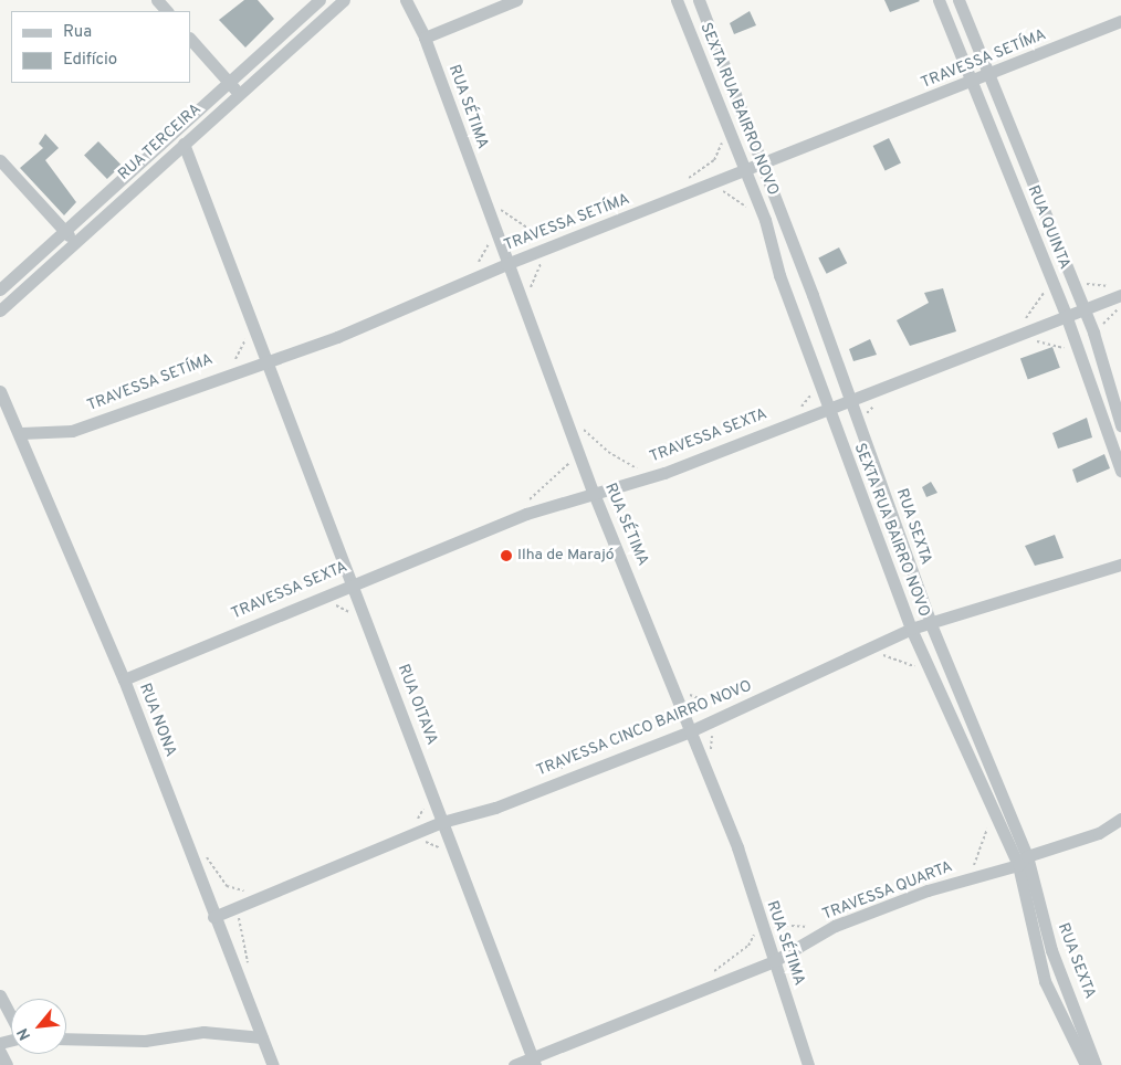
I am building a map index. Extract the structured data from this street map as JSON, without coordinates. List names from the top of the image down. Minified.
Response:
{"streets":{"street":["TRAVESSA SETÍMA","RUA SÉTIMA","SEXTA RUA BAIRRO NOVO","RUA TERCEIRA","RUA QUINTA","TRAVESSA SEXTA","RUA SEXTA","RUA OITAVA","RUA NONA","TRAVESSA CINCO BAIRRO NOVO","TRAVESSA QUARTA"]},"crossings":[["TRAVESSA SETÍMA","RUA SÉTIMA"],["TRAVESSA SETÍMA","SEXTA RUA BAIRRO NOVO"],["TRAVESSA SETÍMA","RUA QUINTA"],["TRAVESSA SETÍMA","RUA SEXTA"],["TRAVESSA SETÍMA","RUA OITAVA"],["TRAVESSA SETÍMA","RUA NONA"],["RUA SÉTIMA","TRAVESSA SEXTA"],["RUA SÉTIMA","TRAVESSA CINCO BAIRRO NOVO"],["RUA SÉTIMA","TRAVESSA QUARTA"],["SEXTA RUA BAIRRO NOVO","TRAVESSA SEXTA"],["SEXTA RUA BAIRRO NOVO","RUA SEXTA"],["SEXTA RUA BAIRRO NOVO","TRAVESSA CINCO BAIRRO NOVO"],["SEXTA RUA BAIRRO NOVO","TRAVESSA QUARTA"],["RUA TERCEIRA","RUA OITAVA"],["RUA QUINTA","TRAVESSA SEXTA"],["TRAVESSA SEXTA","RUA SEXTA"],["TRAVESSA SEXTA","RUA OITAVA"],["TRAVESSA SEXTA","RUA NONA"],["RUA SEXTA","TRAVESSA CINCO BAIRRO NOVO"],["RUA SEXTA","TRAVESSA QUARTA"],["RUA OITAVA","TRAVESSA CINCO BAIRRO NOVO"],["RUA OITAVA","TRAVESSA QUARTA"],["RUA NONA","TRAVESSA CINCO BAIRRO NOVO"]],"places":["Ilha de Marajó"],"legend":["Rua","Edifício"],"north":"bottom left"}
